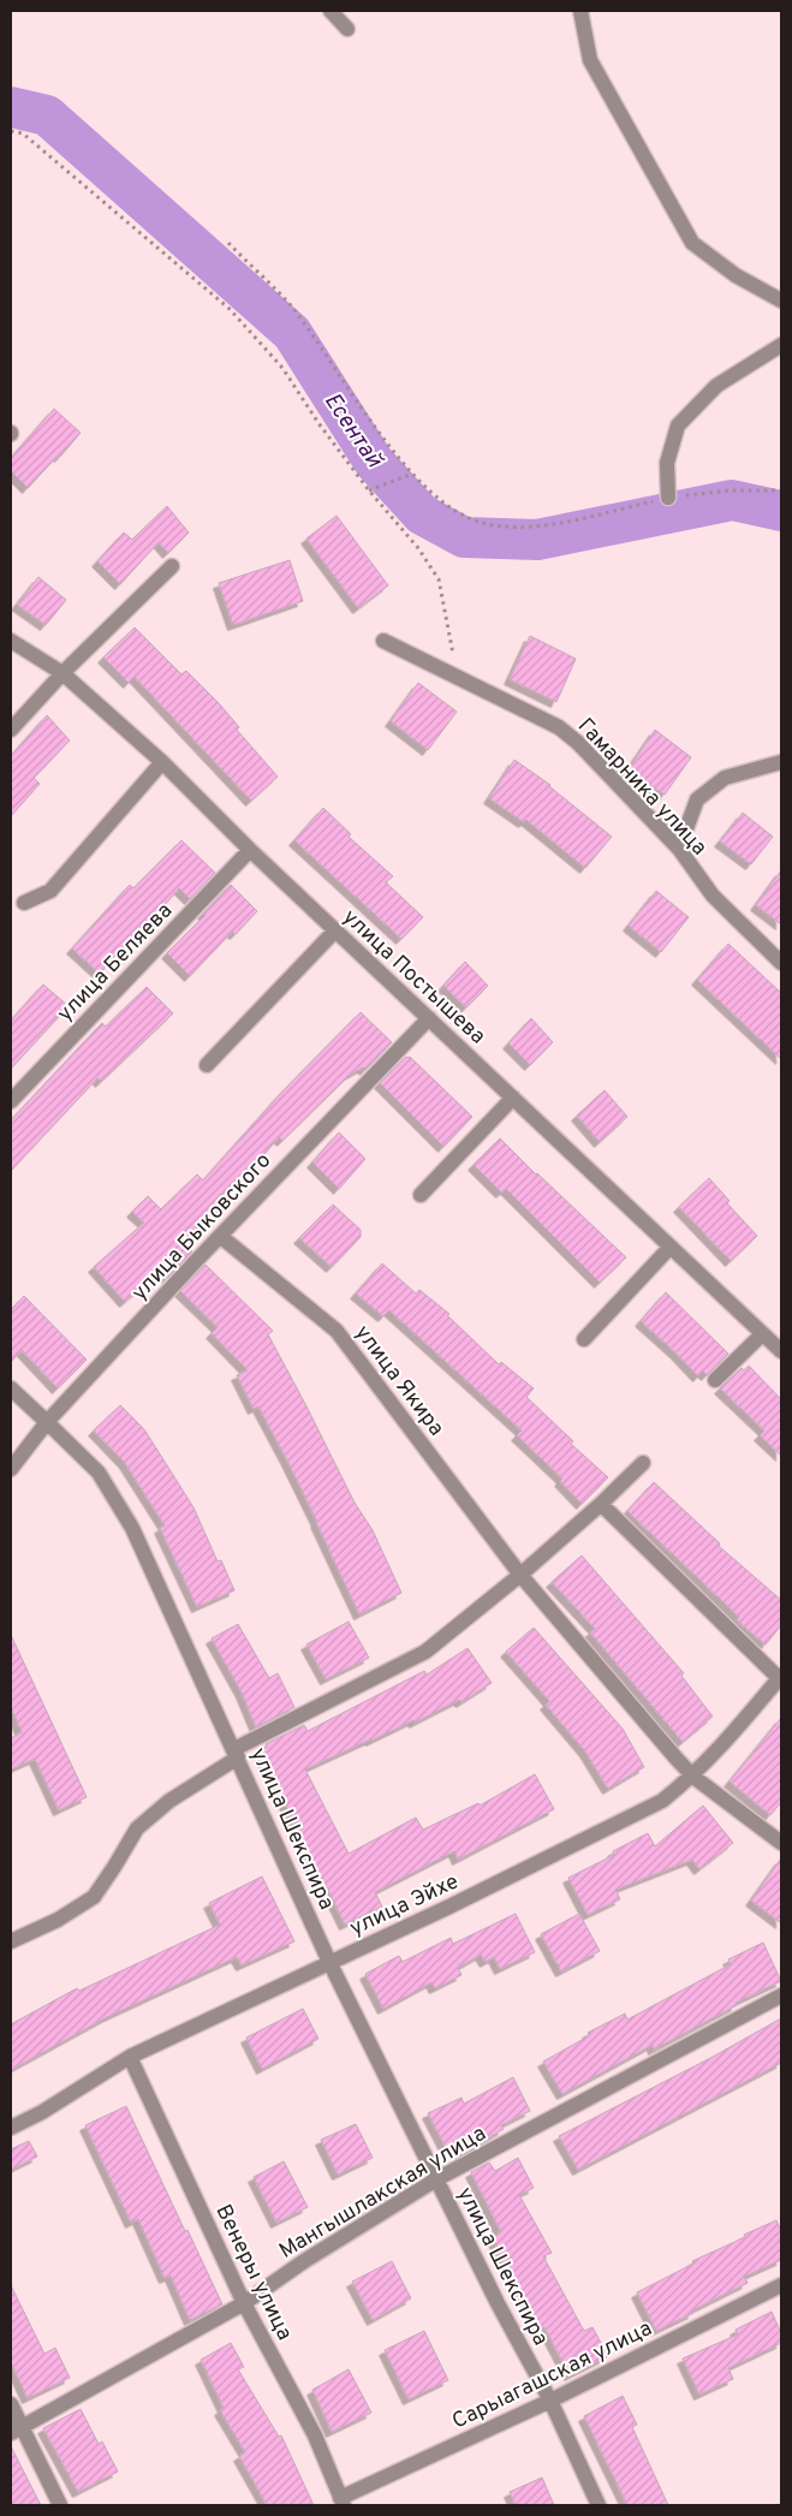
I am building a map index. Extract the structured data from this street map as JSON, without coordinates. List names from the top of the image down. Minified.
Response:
{"streets":{"street":["Гамарника улица","улица Беляева","улица Постышева","улица Быковского","улица Якира","улица Шекспира","улица Эйхе","Мангышлакская улица","Венеры улица","Сарыагашская улица"]},"crossings":[["улица Беляева","улица Постышева"],["улица Постышева","улица Быковского"],["улица Быковского","улица Якира"],["улица Быковского","улица Шекспира"],["улица Якира","улица Эйхе"],["улица Шекспира","улица Эйхе"],["улица Шекспира","Мангышлакская улица"],["улица Шекспира","Сарыагашская улица"],["улица Эйхе","Венеры улица"],["Мангышлакская улица","Венеры улица"],["Венеры улица","Сарыагашская улица"]],"water":["Есентай"]}
